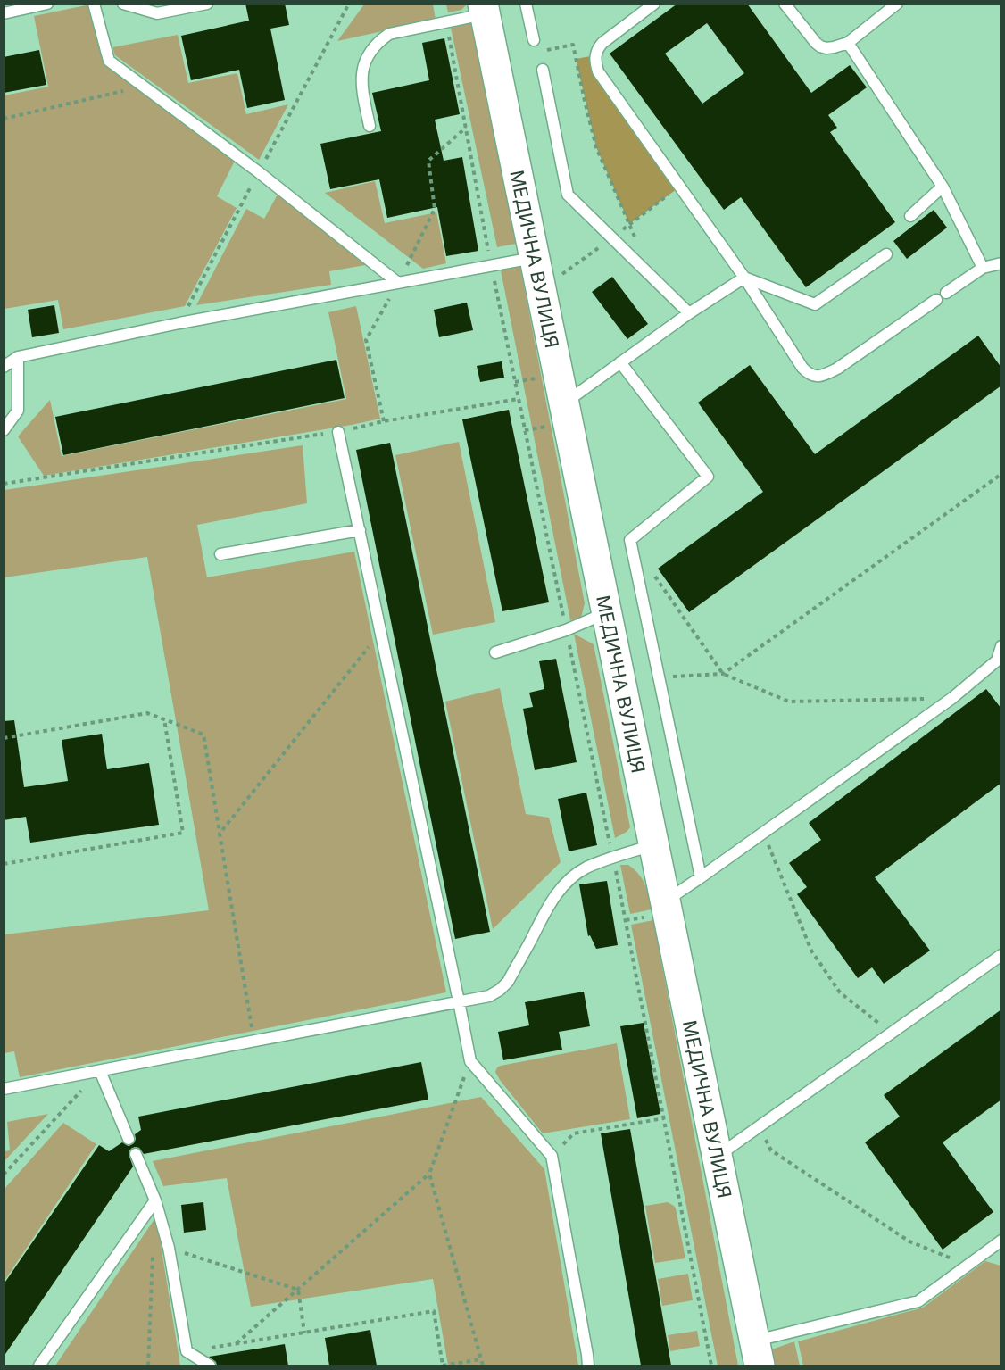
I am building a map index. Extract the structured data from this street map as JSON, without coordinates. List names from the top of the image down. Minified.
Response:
{"streets":{"street":["МЕДИЧНА ВУЛИЦЯ"]}}
